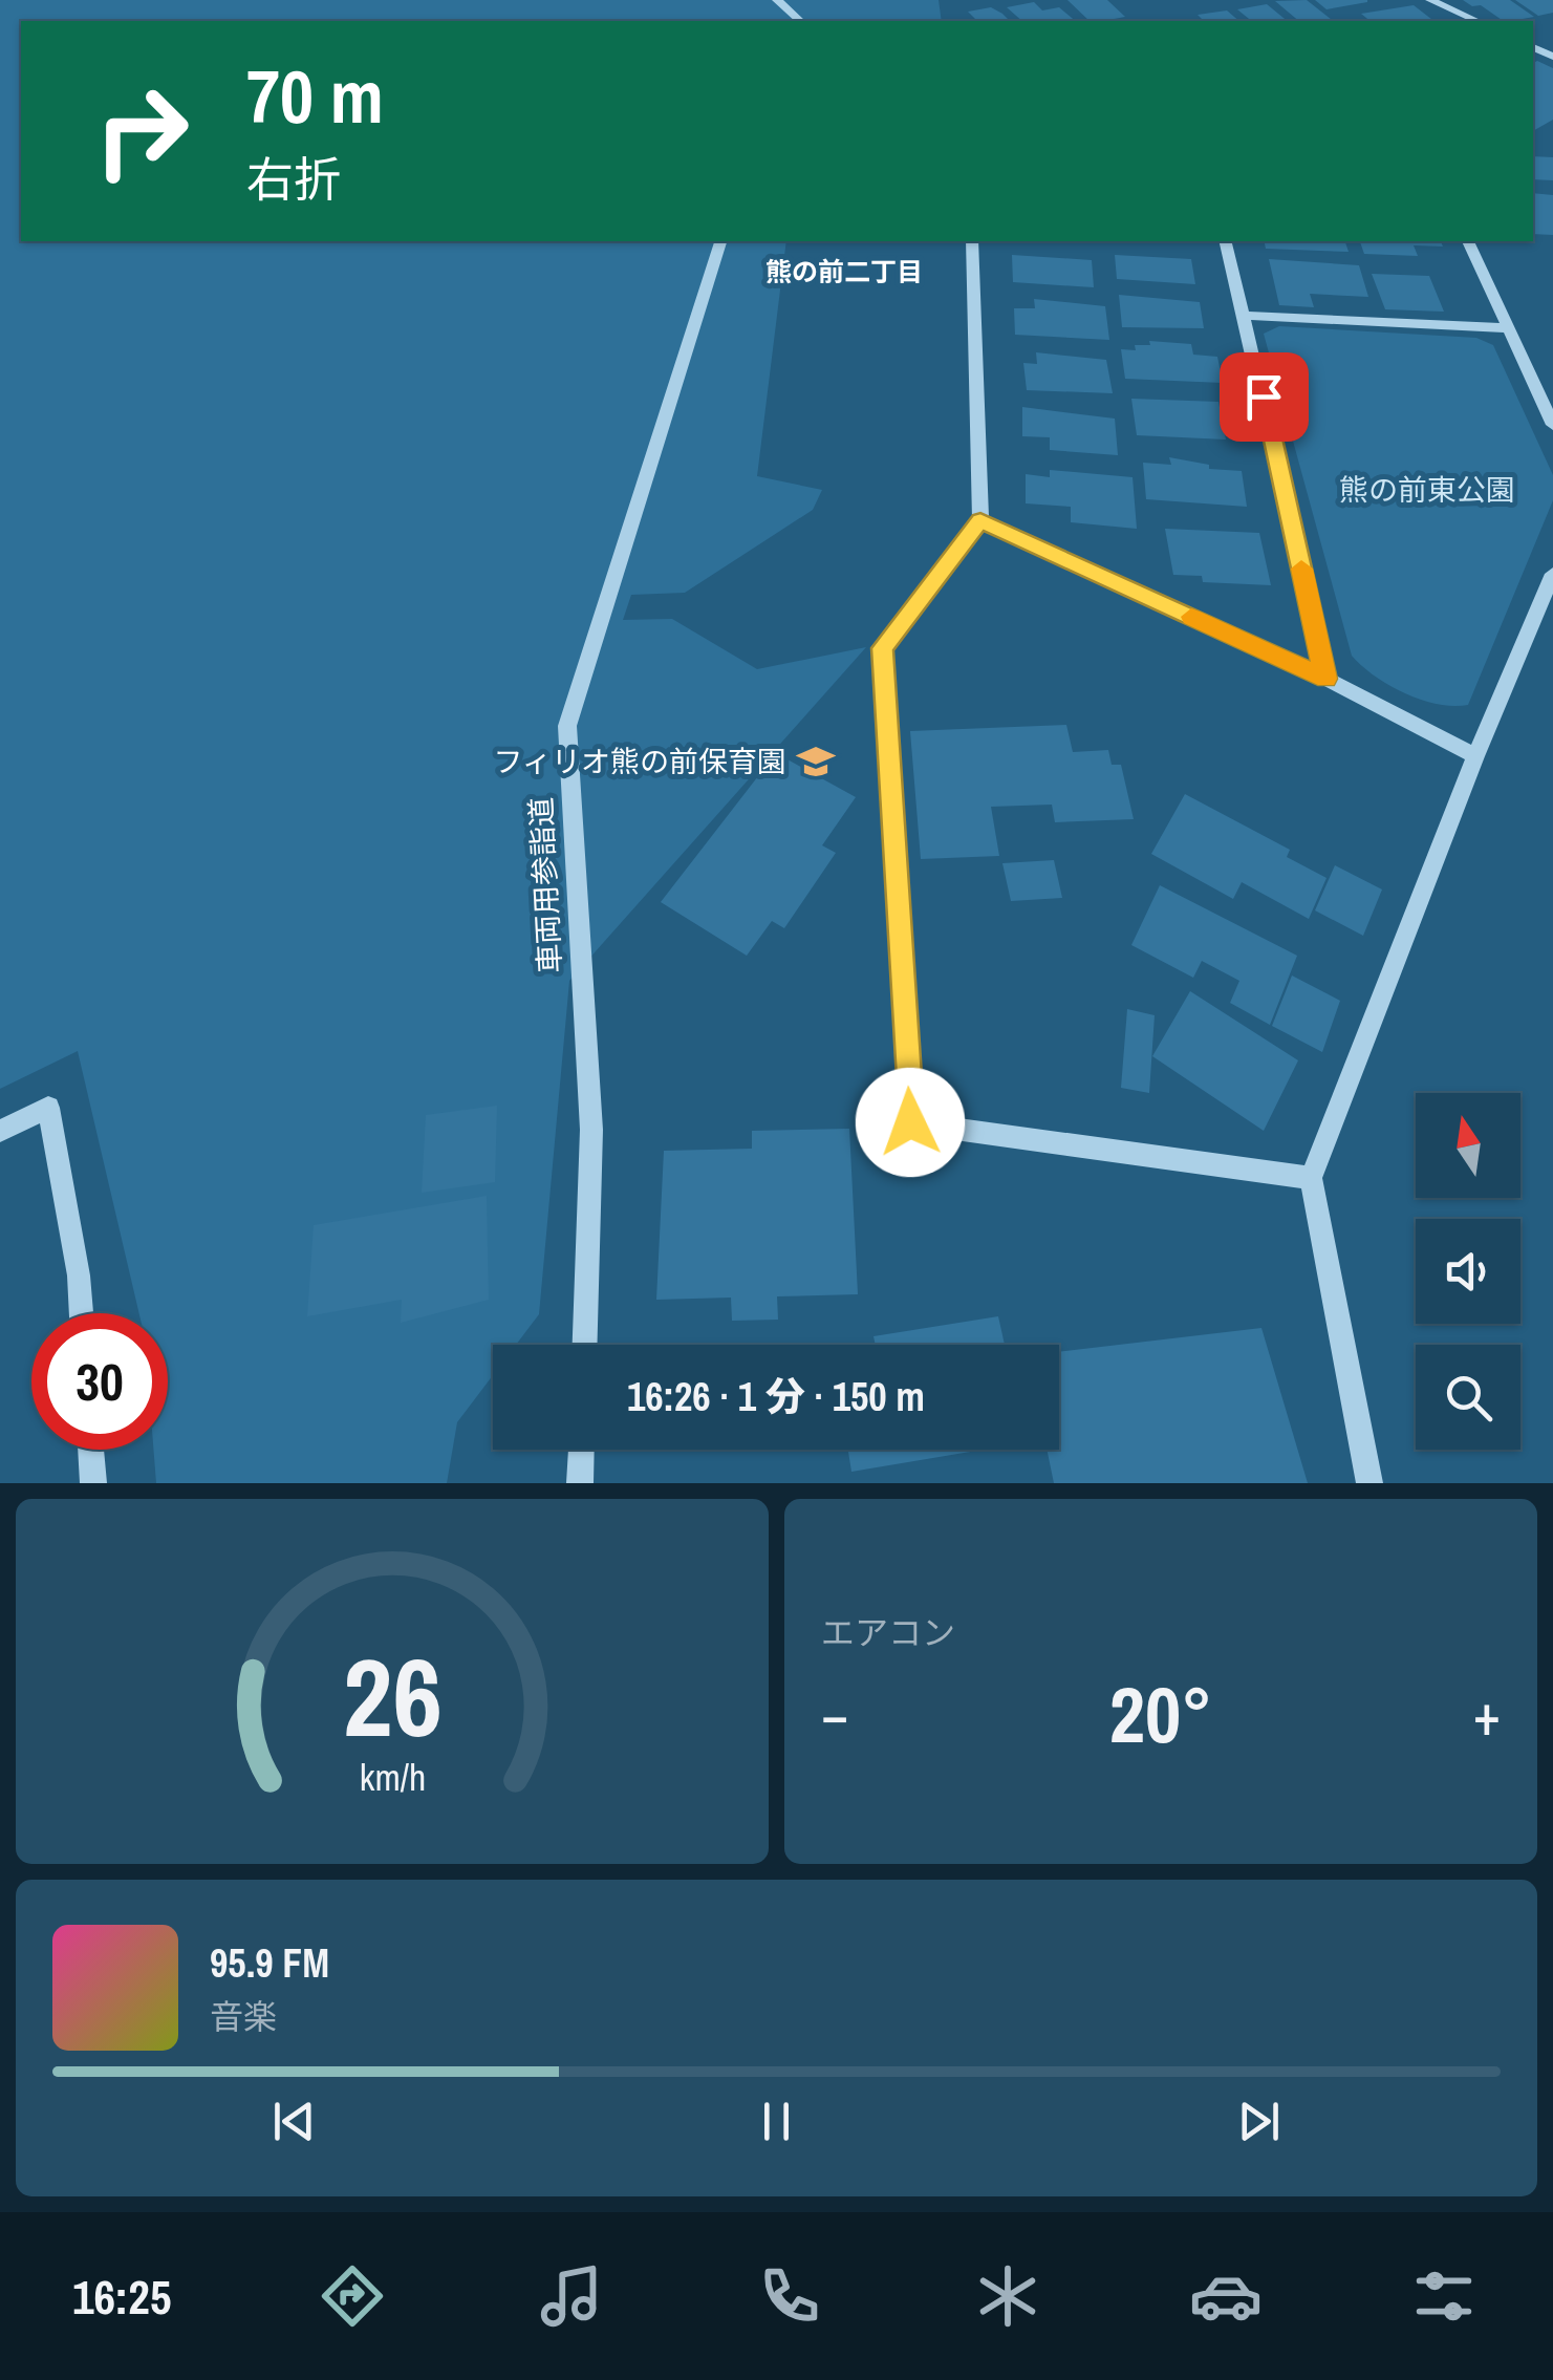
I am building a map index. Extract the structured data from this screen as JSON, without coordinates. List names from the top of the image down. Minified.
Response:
{"streets":{"street":["車両用参詣道"]},"districts":["熊の前二丁目"],"parks":["熊の前東公園"],"places":{"school or university":["フィリオ熊の前保育園"]},"north":"top","page":{"turn":["70 m","右折"],"limit":"30","trip":"16:26 · 1 分 · 150 m","tile":"エアコン","heat":["−","20°","+"],"song":["95.9 FM","音楽"],"tabs":"16:25","gauge":["26","km/h"]}}
